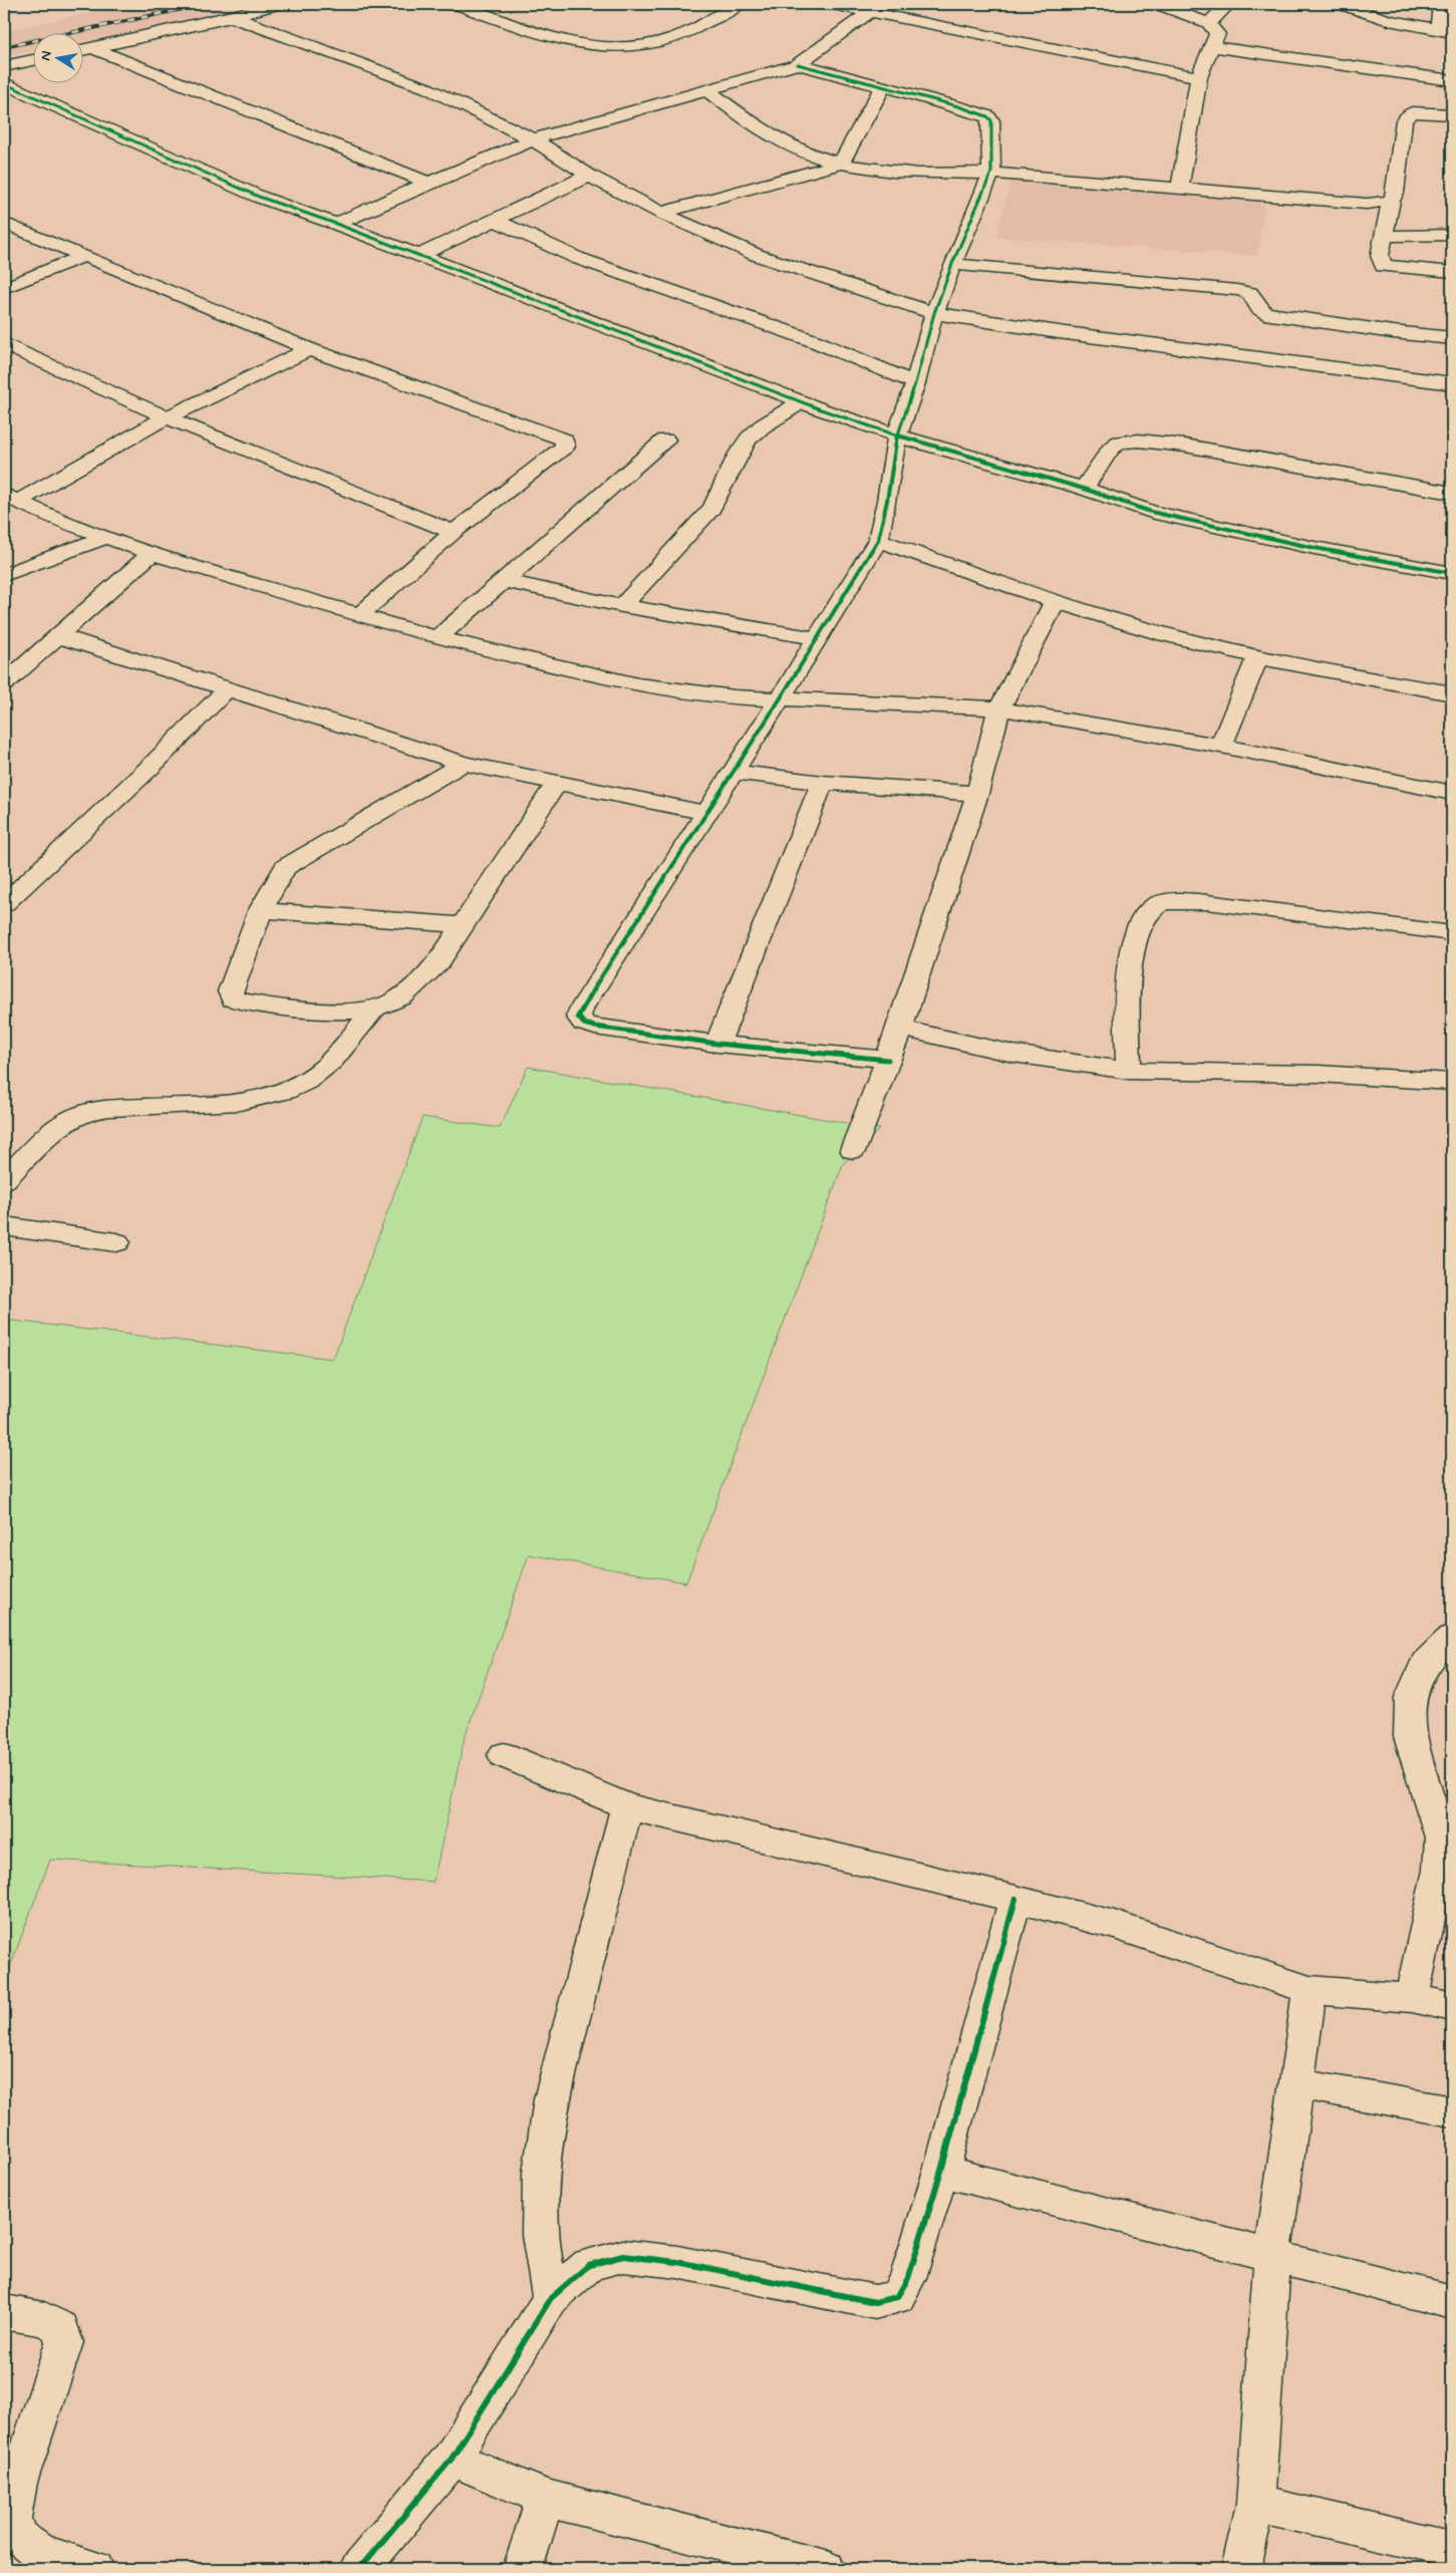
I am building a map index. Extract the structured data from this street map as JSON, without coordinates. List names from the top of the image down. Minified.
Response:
{"north":"left"}
